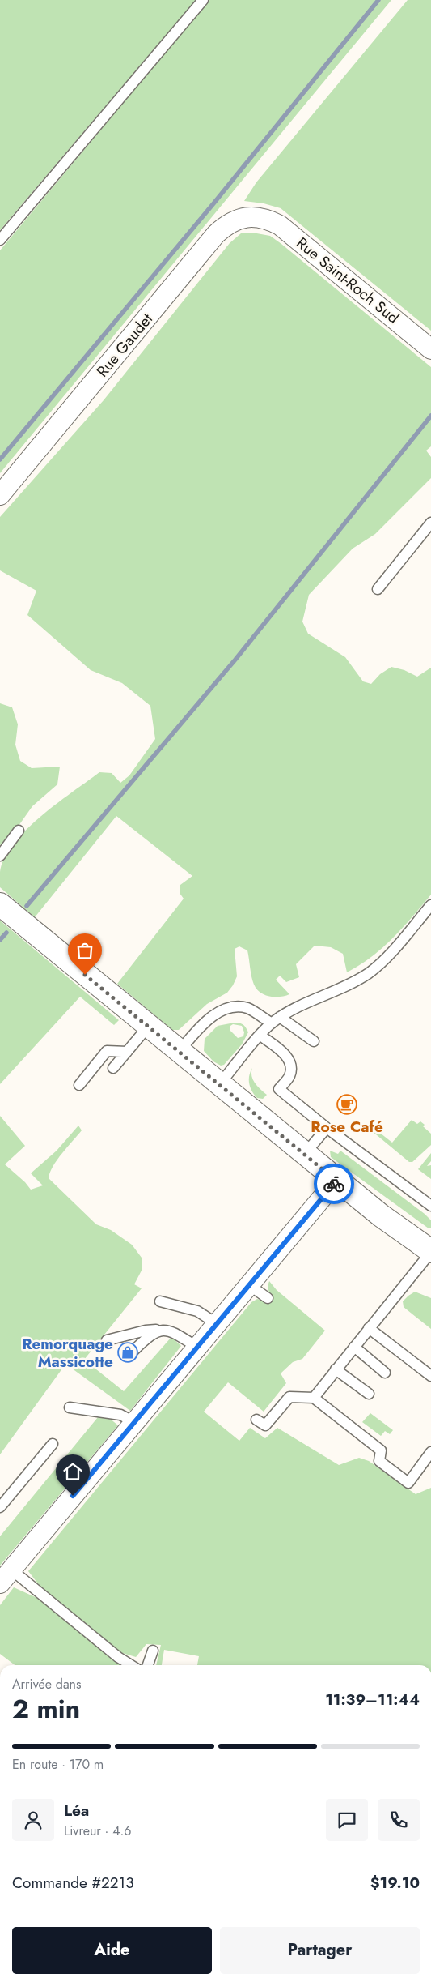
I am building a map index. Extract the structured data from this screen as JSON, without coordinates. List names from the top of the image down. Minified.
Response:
{"streets":{"street":["Rue Saint-Roch Sud","Rue Gaudet"]},"crossings":[["Rue Saint-Roch Sud","Rue Gaudet"]],"places":{"cafe":["Rose Café"],"shop":["Remorquage Massicotte"]},"page":{"heading":["2 min","Arrivée dans","11:39–11:44"],"panel":["Léa","Livreur · 4.6","Commande #2213","$19.10"],"bar":"En route · 170 m","buttons":["Aide","Partager"]}}
